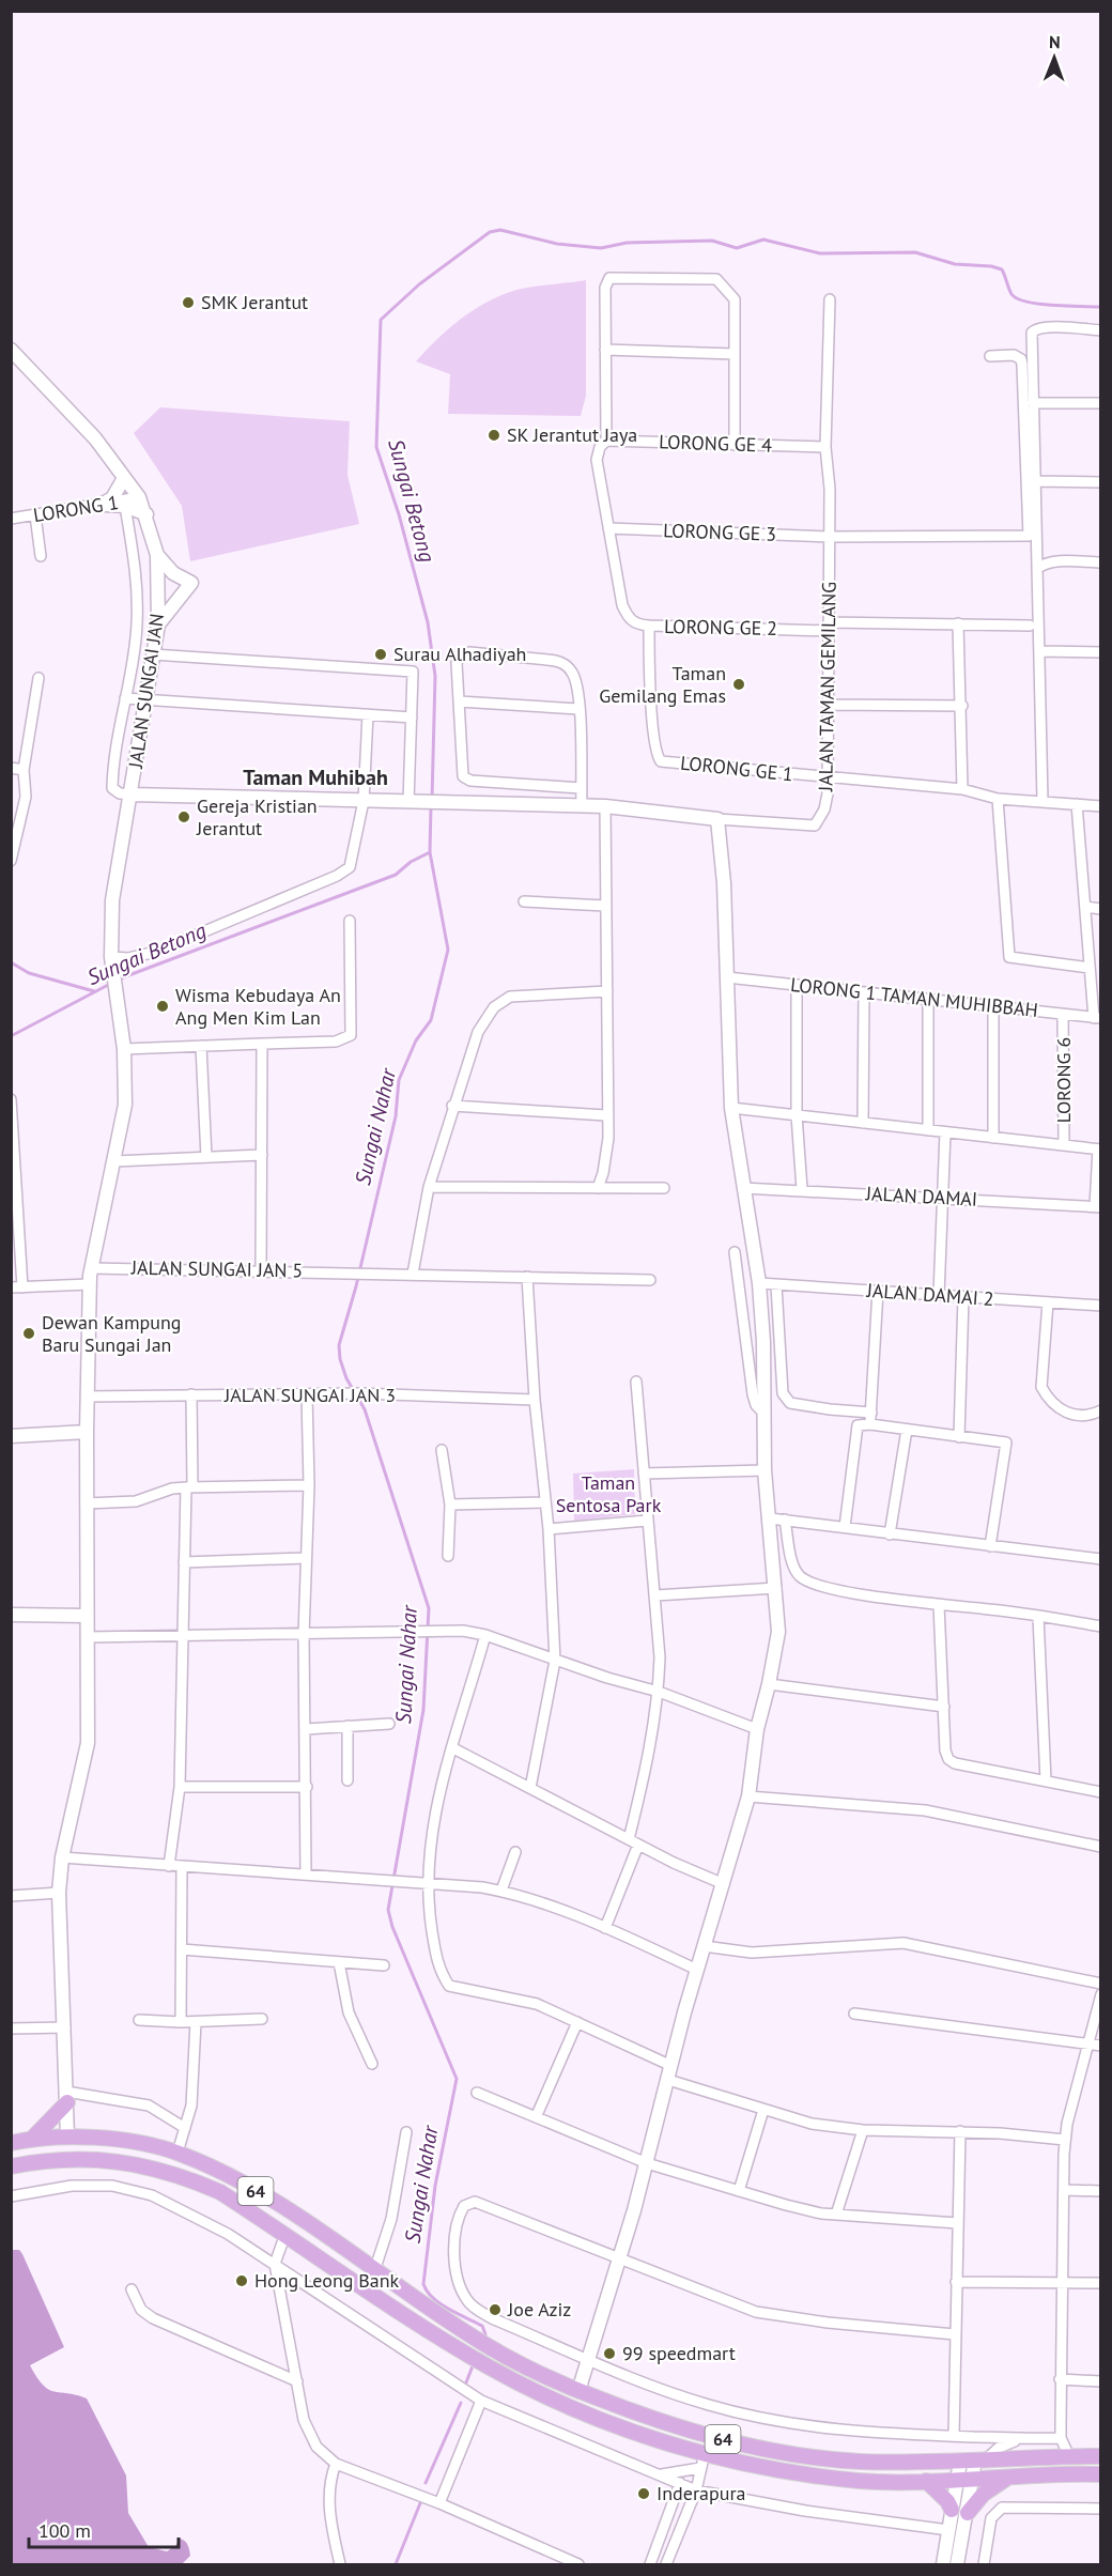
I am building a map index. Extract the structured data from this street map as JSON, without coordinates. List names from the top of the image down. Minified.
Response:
{"streets":{"main road":["64"],"street":["LORONG GE 4","LORONG 1","LORONG GE 3","LORONG GE 2","JALAN TAMAN GEMILANG","JALAN SUNGAI JAN","LORONG GE 1","LORONG 1 TAMAN MUHIBBAH","LORONG 6","JALAN DAMAI","JALAN SUNGAI JAN 5","JALAN DAMAI 2","JALAN SUNGAI JAN 3"]},"crossings":[["LORONG GE 4","JALAN TAMAN GEMILANG"],["LORONG 1","JALAN SUNGAI JAN"],["LORONG GE 3","LORONG GE 2"],["LORONG GE 3","JALAN TAMAN GEMILANG"],["LORONG GE 2","JALAN TAMAN GEMILANG"],["LORONG GE 2","LORONG GE 1"],["JALAN TAMAN GEMILANG","LORONG GE 1"],["JALAN SUNGAI JAN","JALAN SUNGAI JAN 5"],["JALAN SUNGAI JAN","JALAN SUNGAI JAN 3"],["JALAN SUNGAI JAN","64"],["LORONG 1 TAMAN MUHIBBAH","LORONG 6"]],"districts":["Taman Muhibah"],"water":["Sungai Betong","Sungai Nahar"],"parks":["Taman Sentosa Park"],"places":["SMK Jerantut","SK Jerantut Jaya","Surau Alhadiyah","Taman Gemilang Emas","Gereja Kristian Jerantut","Wisma Kebudaya An Ang Men Kim Lan","Dewan Kampung Baru Sungai Jan","Hong Leong Bank","Joe Aziz","99 speedmart","Inderapura"],"scale_bar":"100 m","north":"top"}
